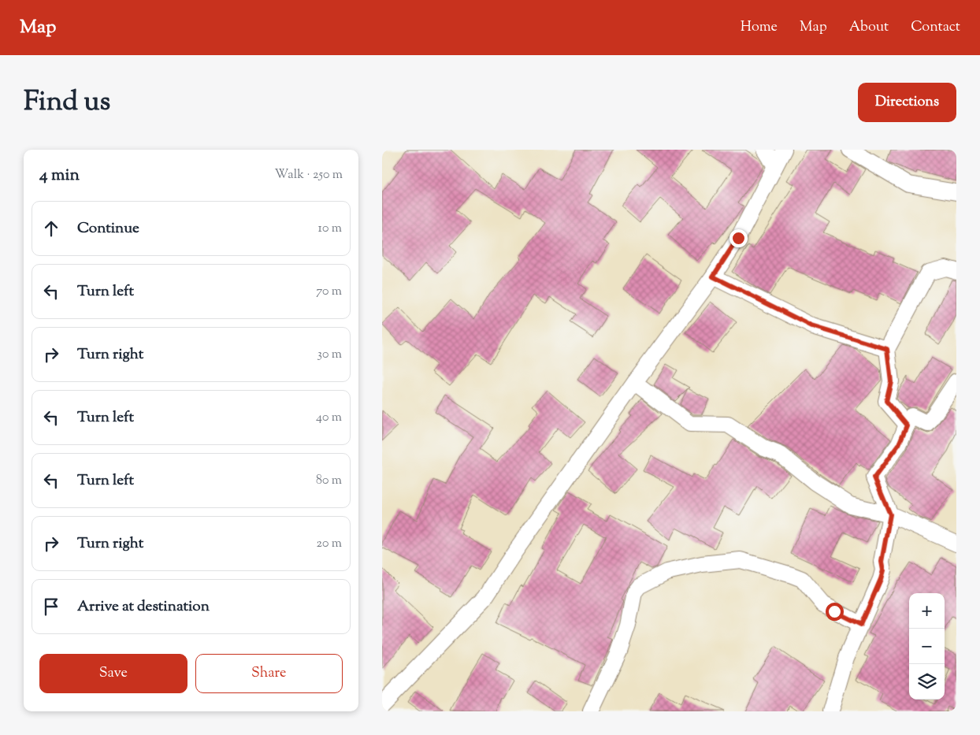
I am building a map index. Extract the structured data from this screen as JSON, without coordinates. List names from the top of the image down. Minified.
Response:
{"page":{"header":"Map","nav":["Home","Map","About","Contact"],"title":"Find us","buttons":["Directions",["Save","Share"]],"heading":["4 min","Walk · 250 m"],"list":[["Continue","10 m"],["Turn left","70 m"],["Turn right","30 m"],["Turn left","40 m"],["Turn left","80 m"],["Turn right","20 m"],"Arrive at destination"],"map_buttons":["+","−"]}}
